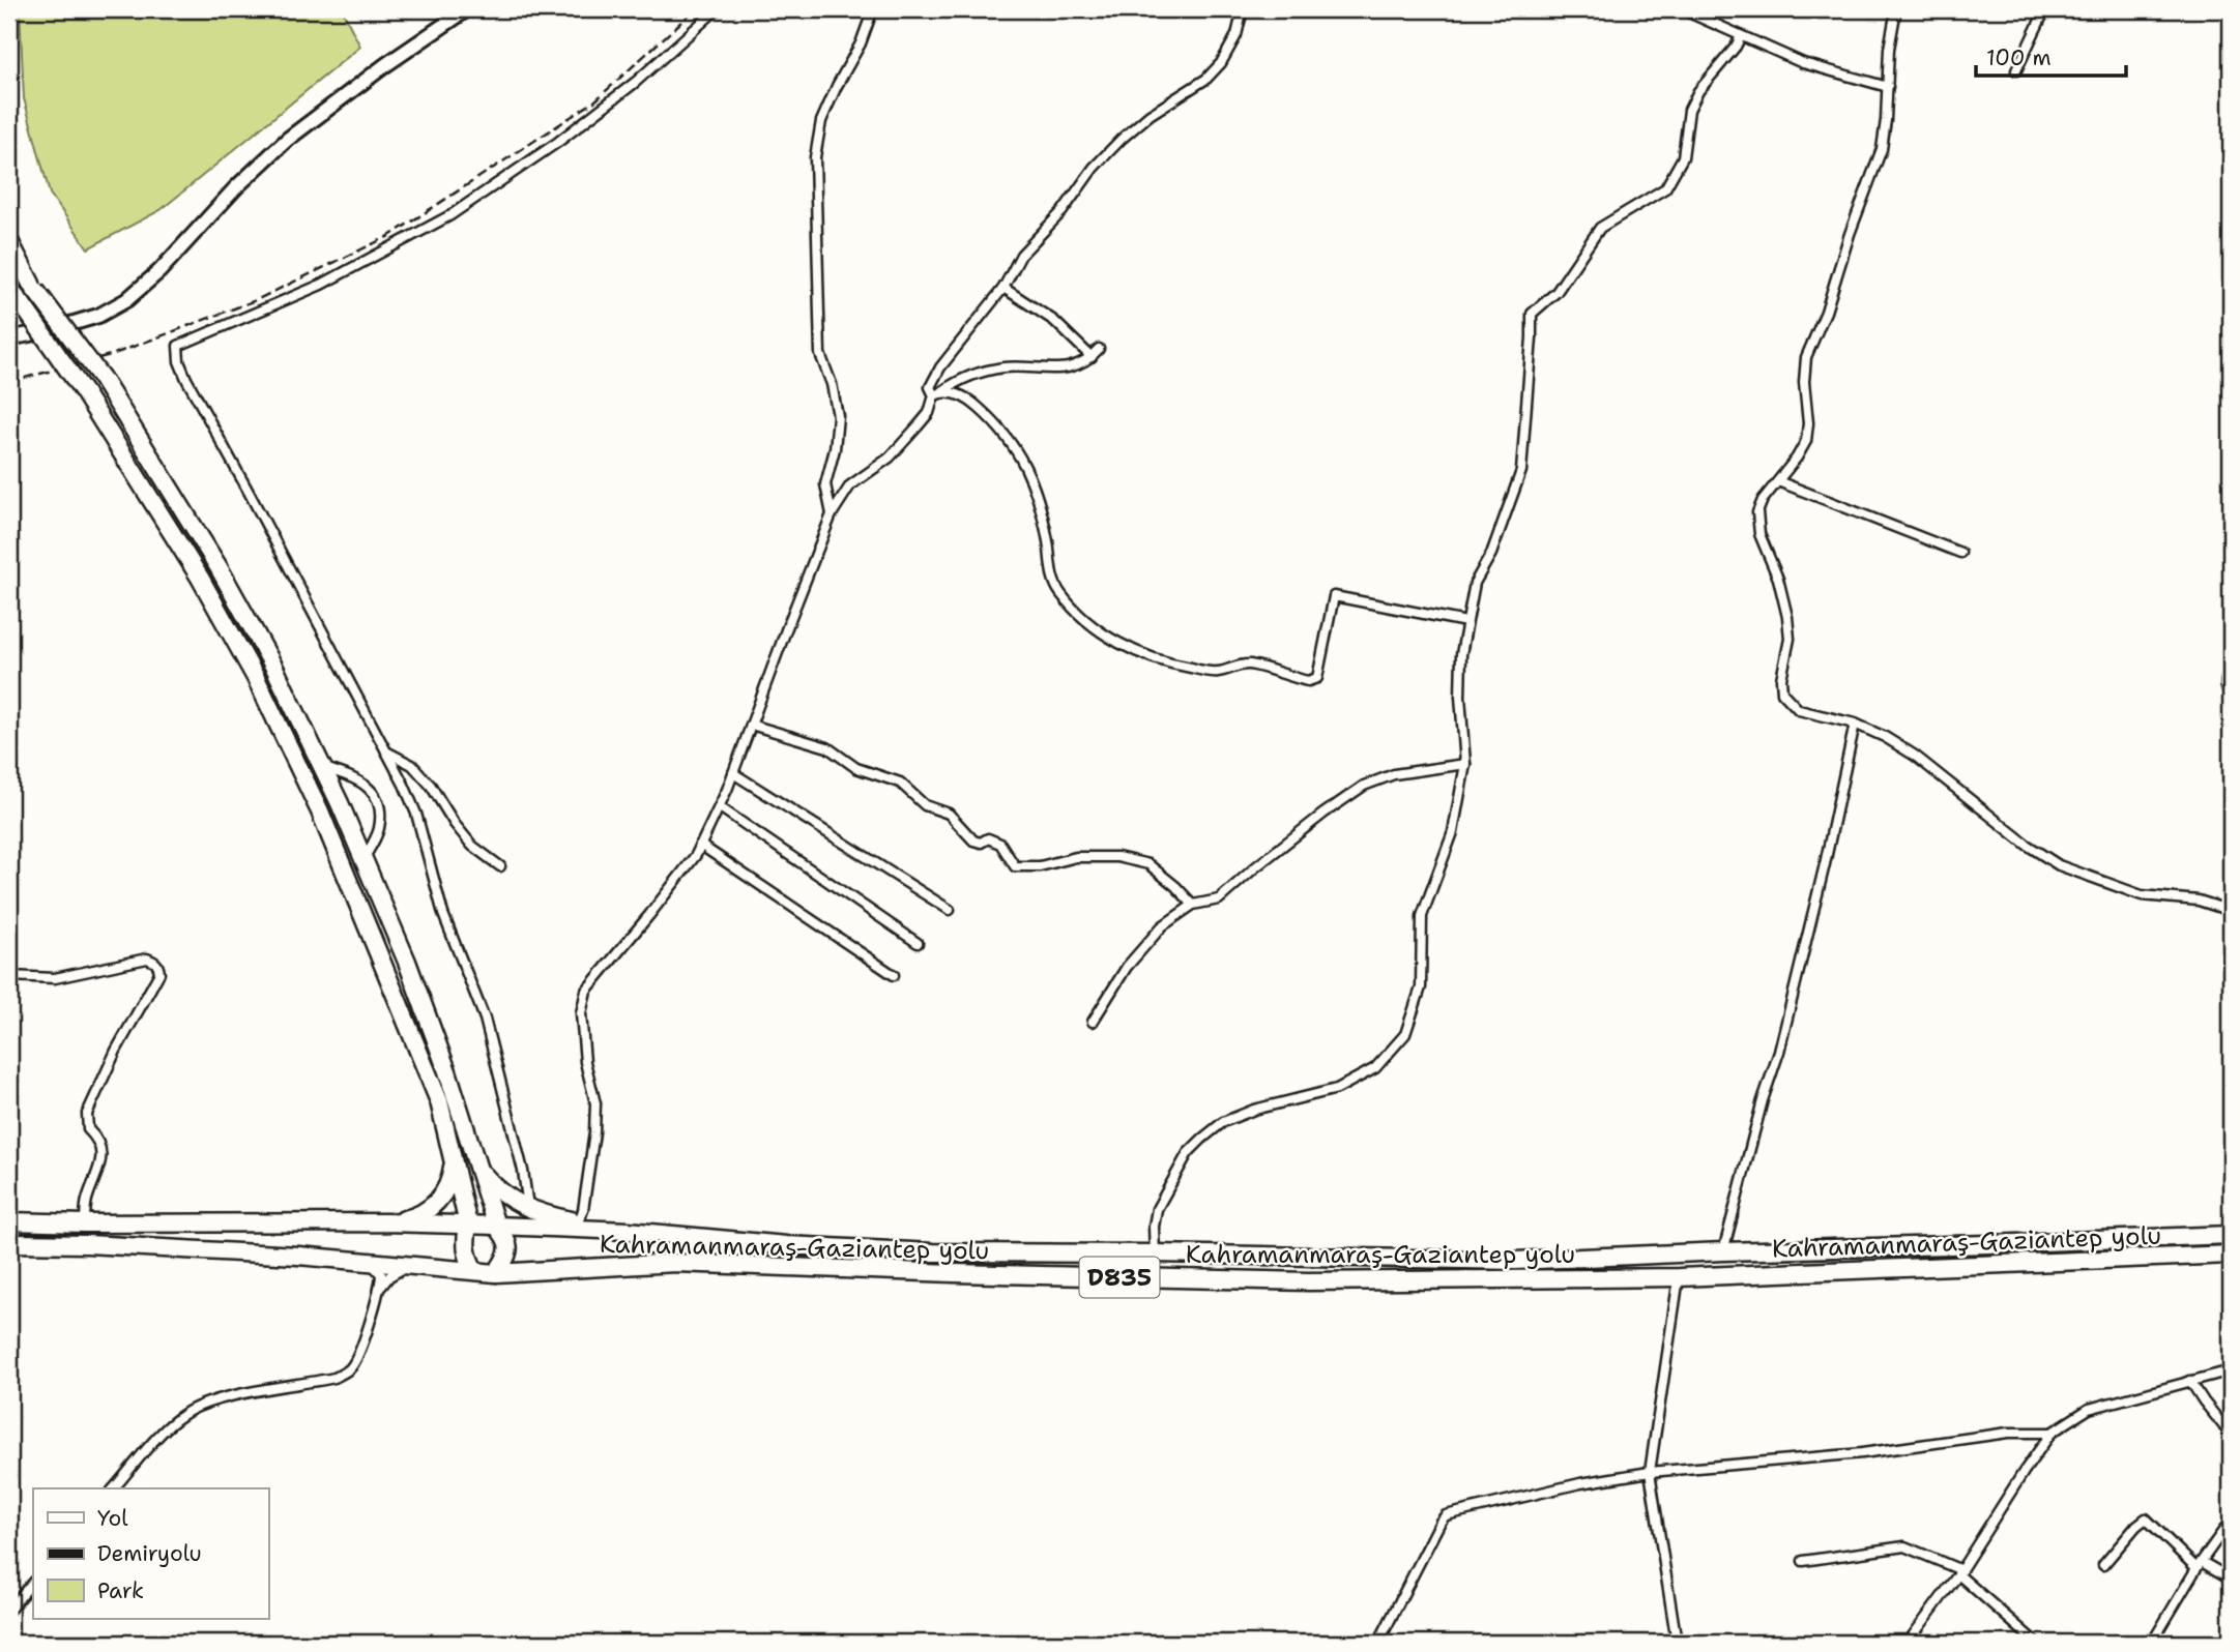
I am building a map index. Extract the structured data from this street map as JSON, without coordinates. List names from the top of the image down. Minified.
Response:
{"streets":{"highway":["Kahramanmaraş-Gaziantep yolu","D835"]},"legend":["Yol","Demiryolu","Park"],"scale_bar":"100 m"}
